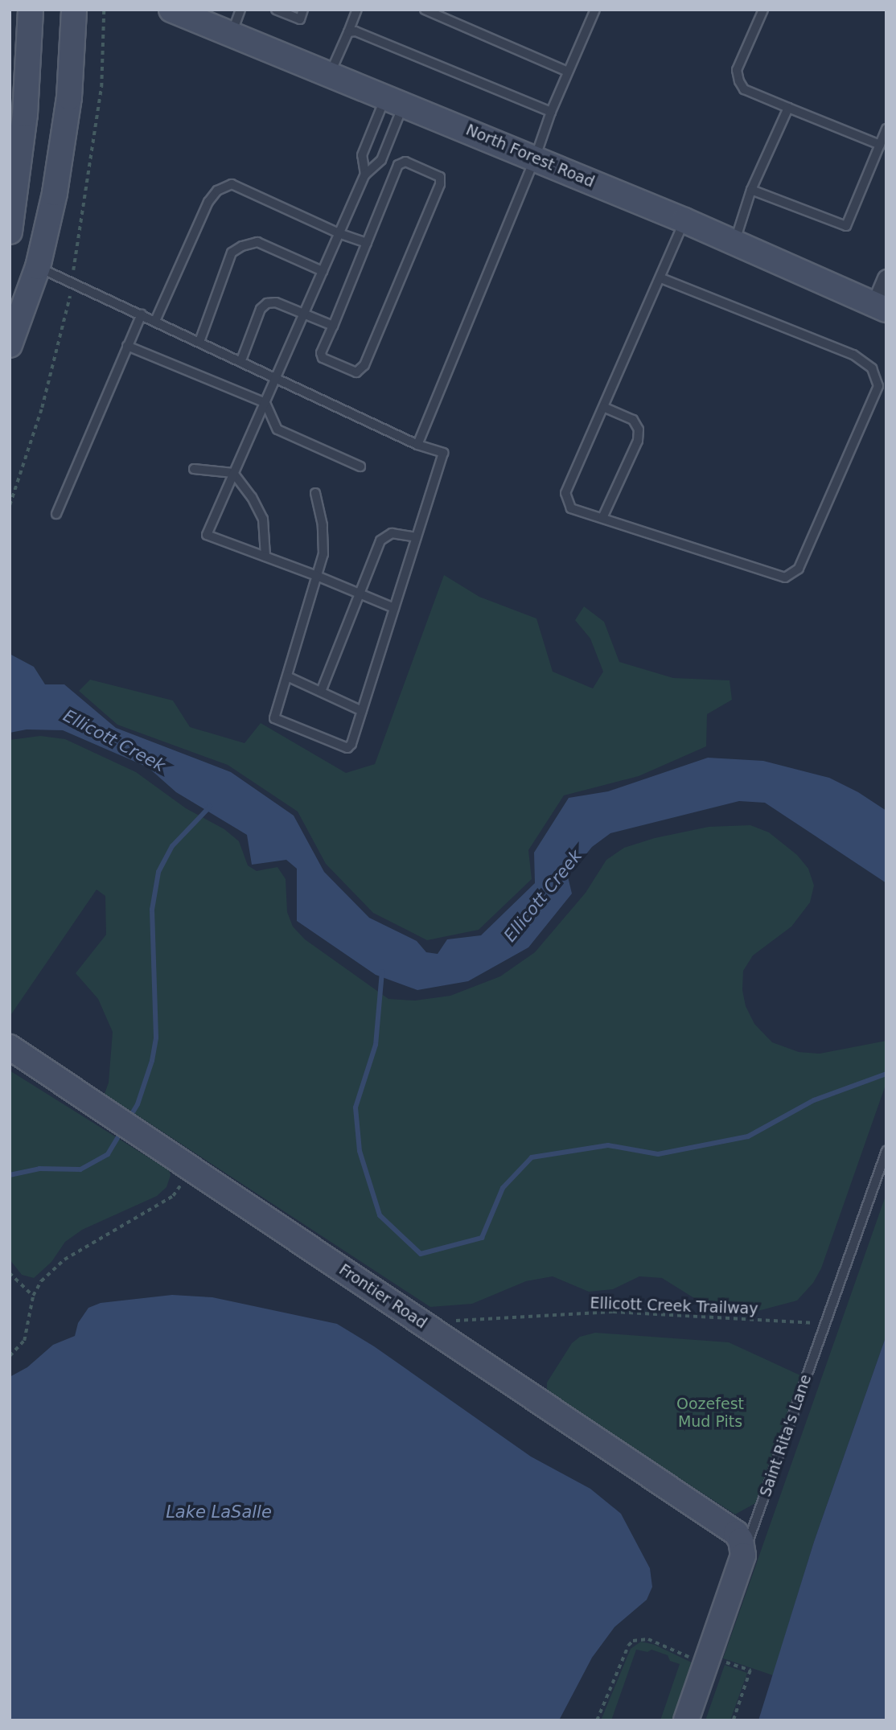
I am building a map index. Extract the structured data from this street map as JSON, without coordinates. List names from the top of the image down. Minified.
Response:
{"streets":{"street":["North Forest Road","Frontier Road","Saint Rita's Lane"],"path":["Ellicott Creek Trailway"]},"crossings":[["Frontier Road","Saint Rita's Lane"],["Ellicott Creek Trailway","Saint Rita's Lane"]],"water":["Ellicott Creek","Lake LaSalle"],"parks":["Oozefest Mud Pits"]}
